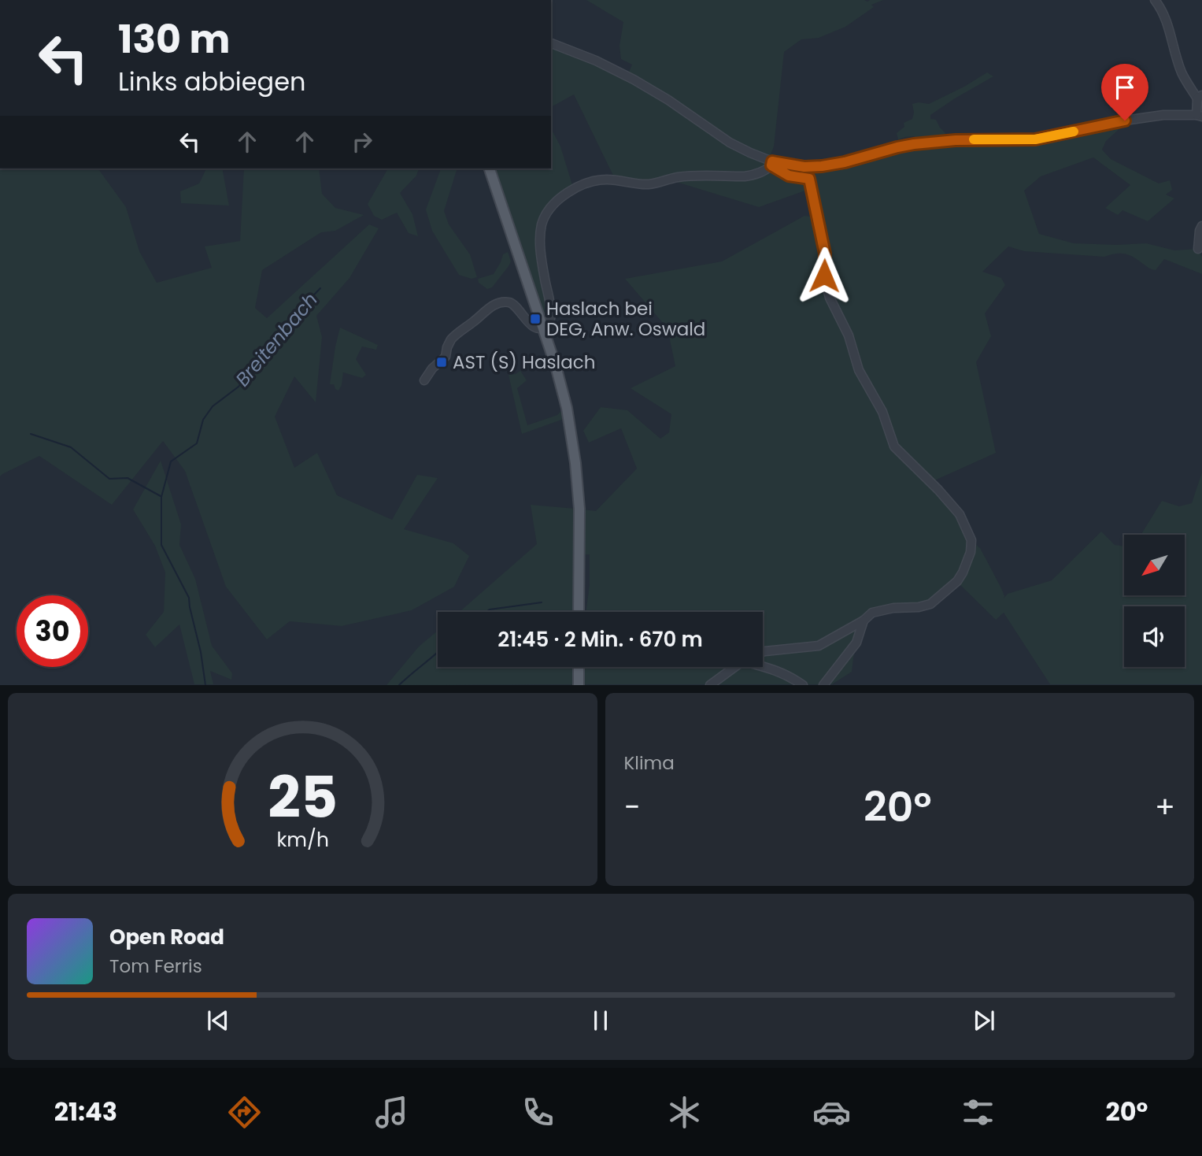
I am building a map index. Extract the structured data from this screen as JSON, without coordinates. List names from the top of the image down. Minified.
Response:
{"water":["Breitenbach"],"places":{"transit":["Haslach bei DEG, Anw. Oswald","AST (S) Haslach"]},"north":"bottom left","page":{"turn":["130 m","Links abbiegen"],"limit":"30","trip":"21:45 · 2 Min. · 670 m","tile":"Klima","heat":["−","20°","+"],"song":["Open Road","Tom Ferris"],"tabs":["21:43","20°"],"gauge":["25","km/h"]}}
